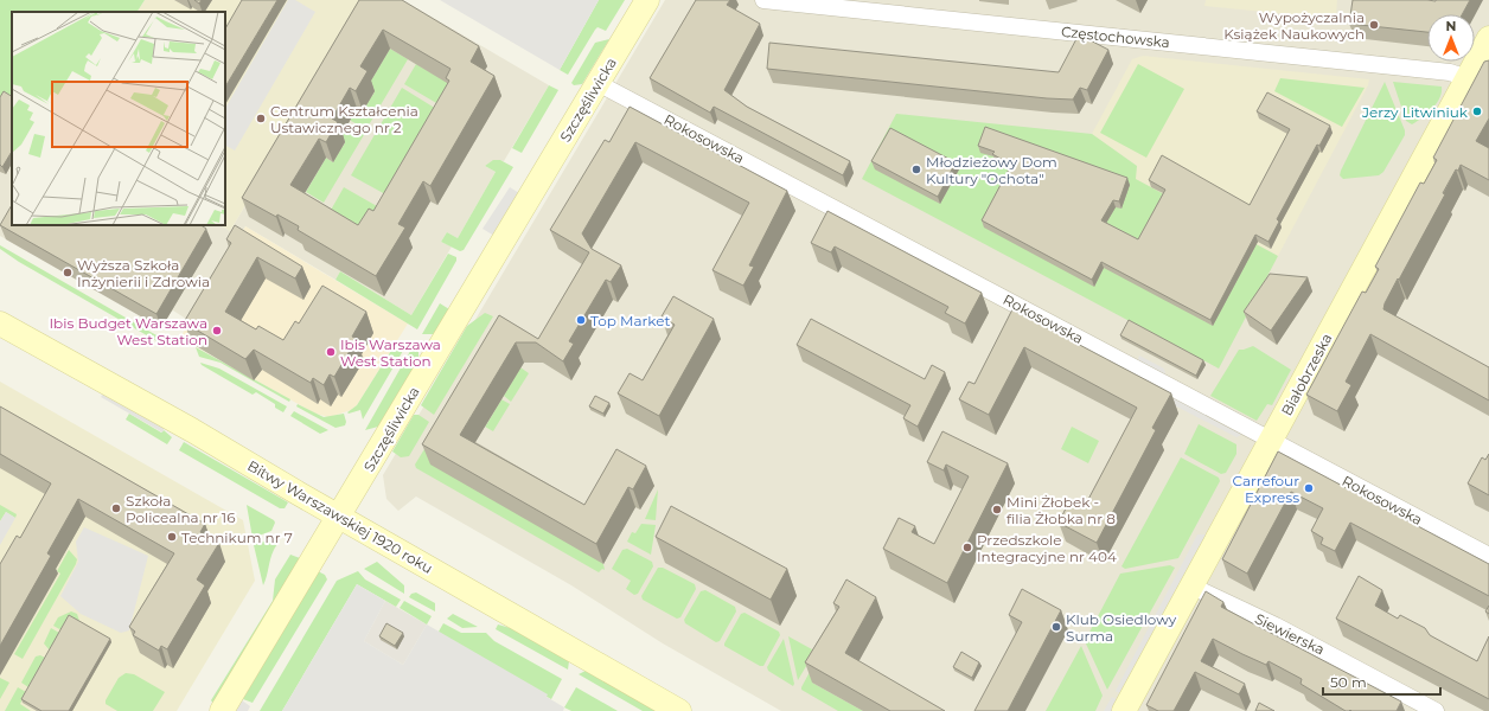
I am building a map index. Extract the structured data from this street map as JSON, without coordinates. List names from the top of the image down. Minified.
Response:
{"streets":{"street":["Częstochowska","Szczęśliwicka","Rokosowska","Białobrzeska","Bitwy Warszawskiej 1920 roku","Siewierska"]},"crossings":[["Częstochowska","Białobrzeska"],["Szczęśliwicka","Rokosowska"],["Szczęśliwicka","Bitwy Warszawskiej 1920 roku"],["Rokosowska","Białobrzeska"],["Białobrzeska","Siewierska"]],"places":["Wypożyczalnia Książek Naukowych","Jerzy Litwiniuk","Centrum Kształcenia Ustawicznego nr 2","Młodzieżowy Dom Kultury \"Ochota\"","Wyższa Szkoła Inżynierii i Zdrowia","Top Market","Ibis Budget Warszawa West Station","Ibis Warszawa West Station","Carrefour Express","Szkoła Policealna nr 16","Mini Żłobek - filia Żłobka nr 8","Technikum nr 7","Przedszkole Integracyjne nr 404","Klub Osiedlowy Surma"],"scale_bar":"50 m","north":"top"}
